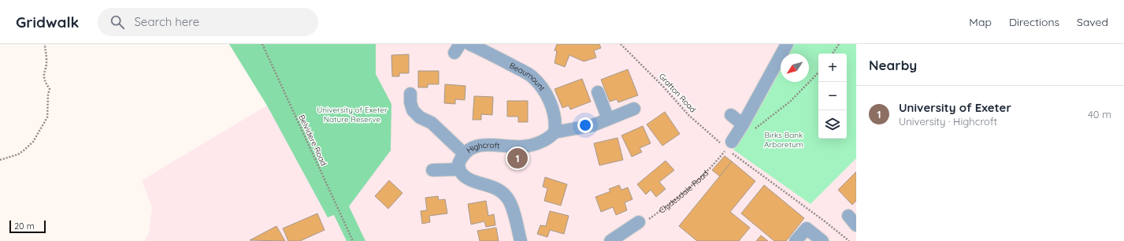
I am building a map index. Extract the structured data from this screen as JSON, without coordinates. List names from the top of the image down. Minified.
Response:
{"streets":{"street":["Beaumount","Highcroft"],"path":["Grafton Road","Belvidere Road","Clydesdale Road"]},"crossings":[["Beaumount","Highcroft"],["Grafton Road","Clydesdale Road"]],"parks":["University of Exeter Nature Reserve","Birks Bank Arboretum"],"scale_bar":"20 m","north":"bottom left","page":{"header":"Gridwalk","search":"Search here","nav":["Map","Directions","Saved"],"heading":"Nearby","map_buttons":["+","−"],"list":[{"mark":"1","name":"University of Exeter","note":"University · Highcroft","value":"40 m"}],"pins":"1","scale":"20 m"}}
